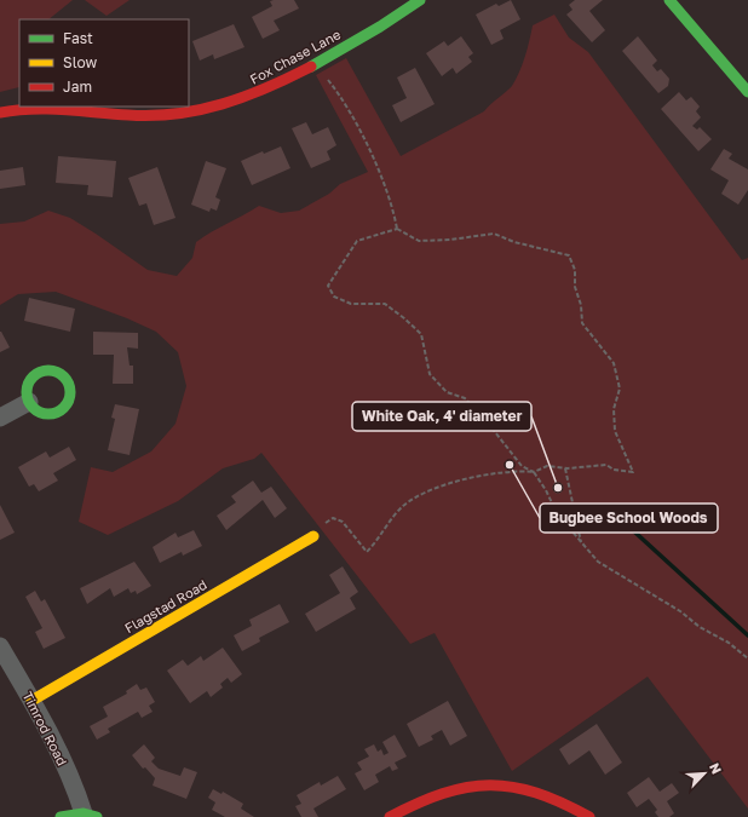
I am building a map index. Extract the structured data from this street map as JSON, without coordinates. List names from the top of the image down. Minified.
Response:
{"streets":{"street":["Fox Chase Lane","Flagstad Road","Timrod Road"]},"crossings":[["Flagstad Road","Timrod Road"]],"places":["Bugbee School Woods","White Oak, 4' diameter"],"legend":["Fast","Slow","Jam"],"north":"top right"}
